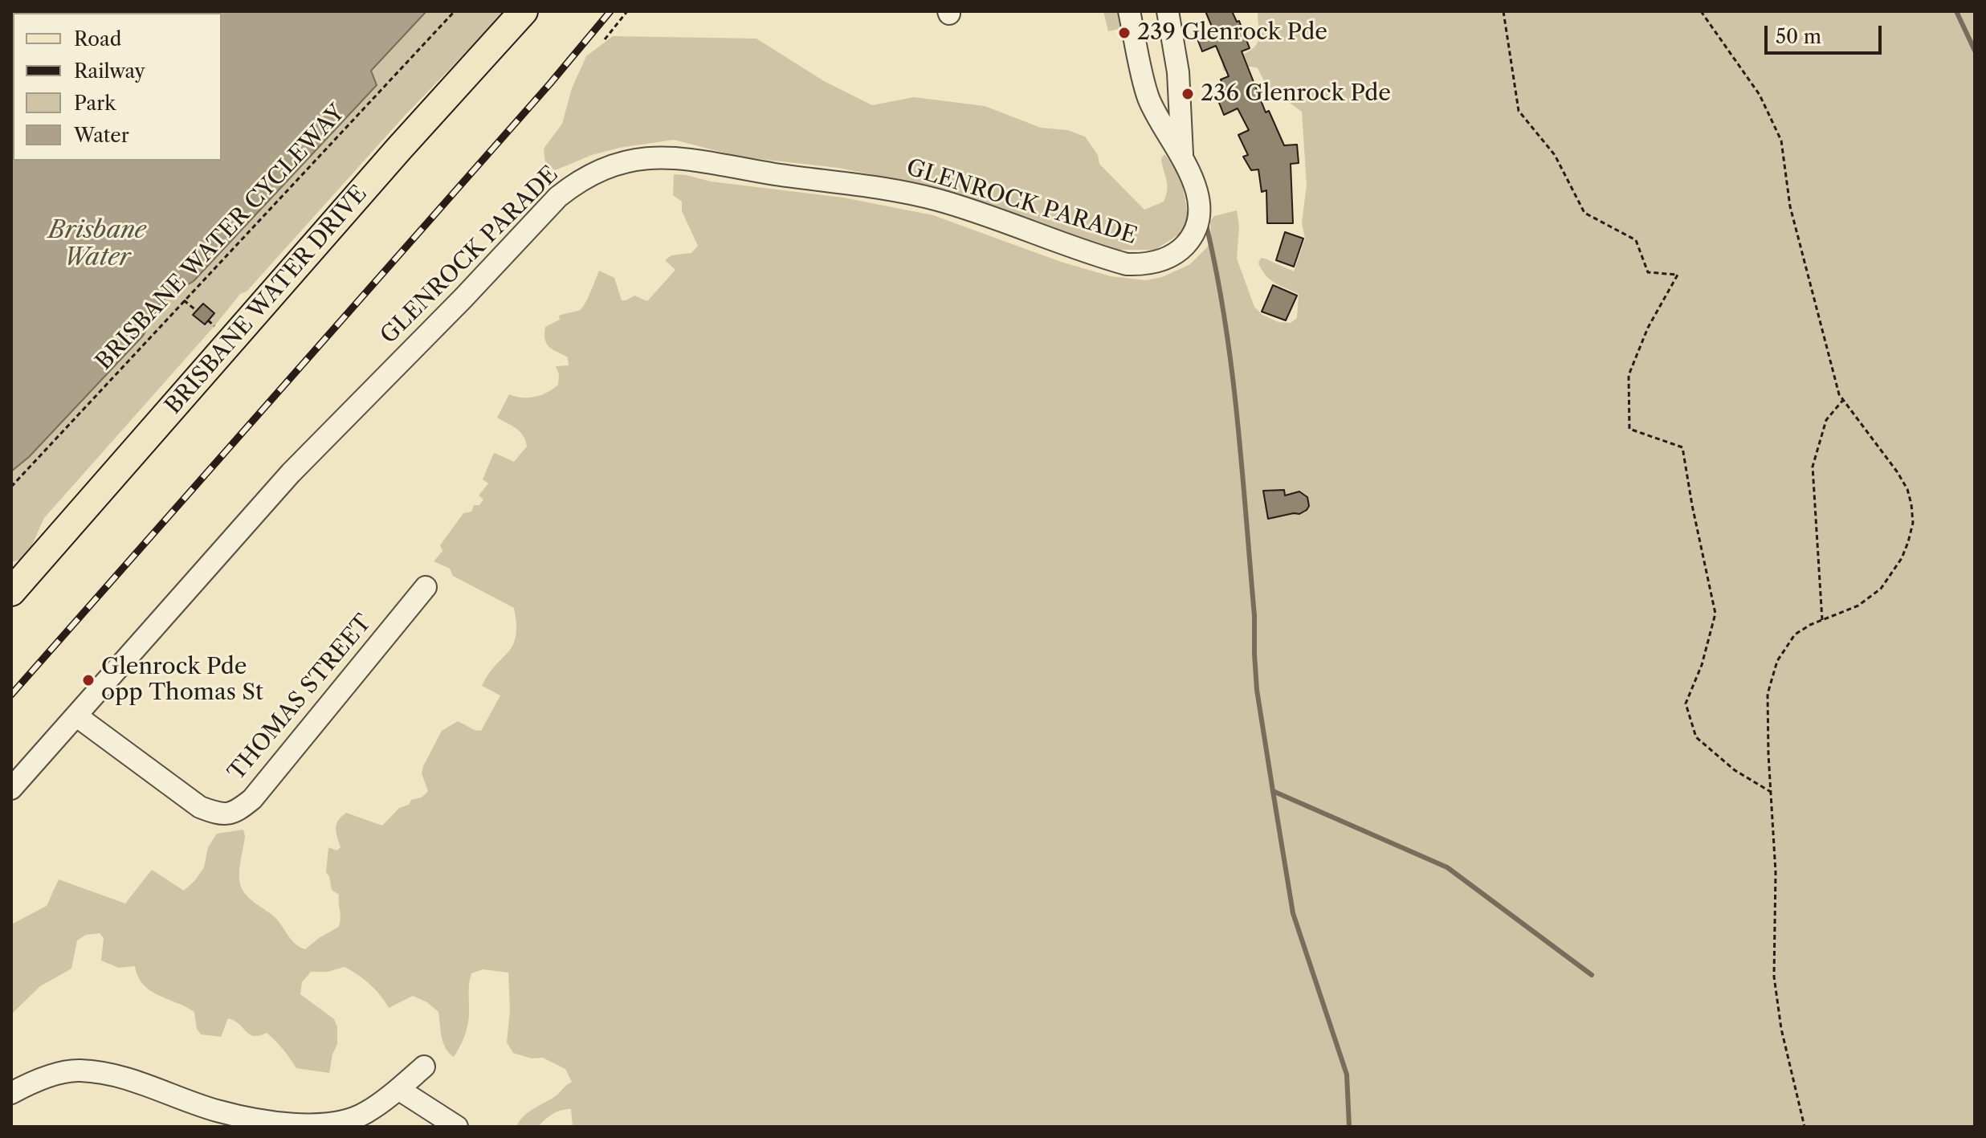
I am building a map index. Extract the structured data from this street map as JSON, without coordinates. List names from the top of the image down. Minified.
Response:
{"streets":{"main road":["BRISBANE WATER DRIVE"],"street":["GLENROCK PARADE","THOMAS STREET"],"path":["BRISBANE WATER CYCLEWAY"]},"crossings":[["GLENROCK PARADE","THOMAS STREET"]],"water":["Brisbane Water"],"places":["239 Glenrock Pde","236 Glenrock Pde","Glenrock Pde opp Thomas St"],"legend":["Road","Railway","Park","Water"],"scale_bar":"50 m"}
